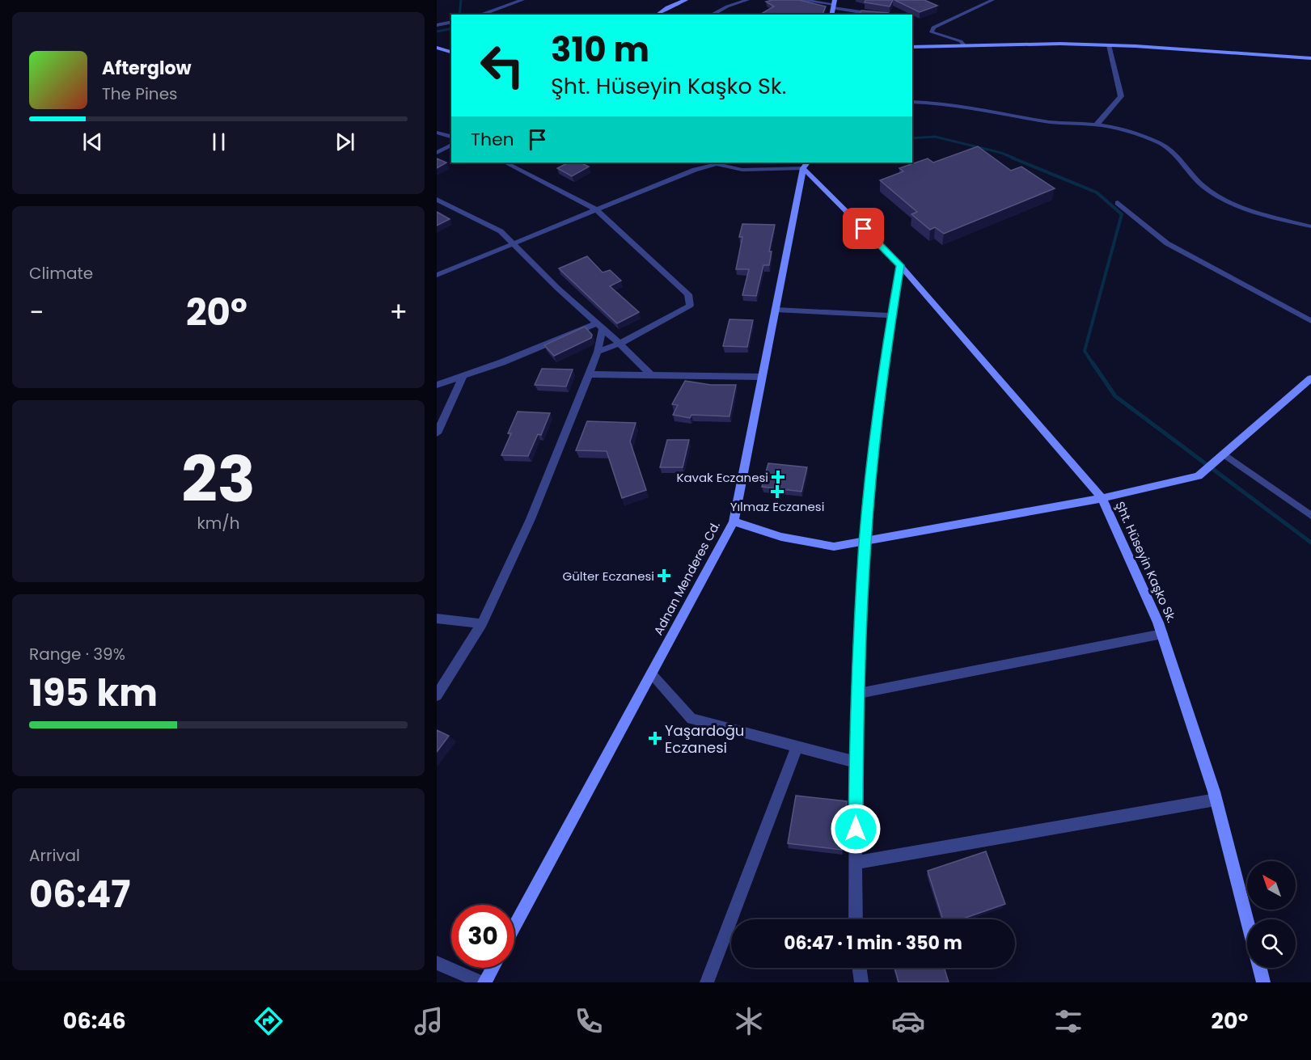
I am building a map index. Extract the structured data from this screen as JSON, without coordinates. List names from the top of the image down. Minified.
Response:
{"streets":{"street":["Şht. Hüseyin Kaşko Sk.","Adnan Menderes Cd."]},"crossings":[["Şht. Hüseyin Kaşko Sk.","Adnan Menderes Cd."]],"places":{"health":["Kavak Eczanesi","Yılmaz Eczanesi","Gülter Eczanesi","Yaşardoğu Eczanesi"]},"north":"top left","page":{"turn":["310 m","Şht. Hüseyin Kaşko Sk."],"song":["Afterglow","The Pines"],"then":"Then","tile":["Climate",["23","km/h"],["Range · 39%","195 km"],["Arrival","06:47"]],"heat":["−","20°","+"],"limit":"30","trip":"06:47 · 1 min · 350 m","tabs":["06:46","20°"]}}
